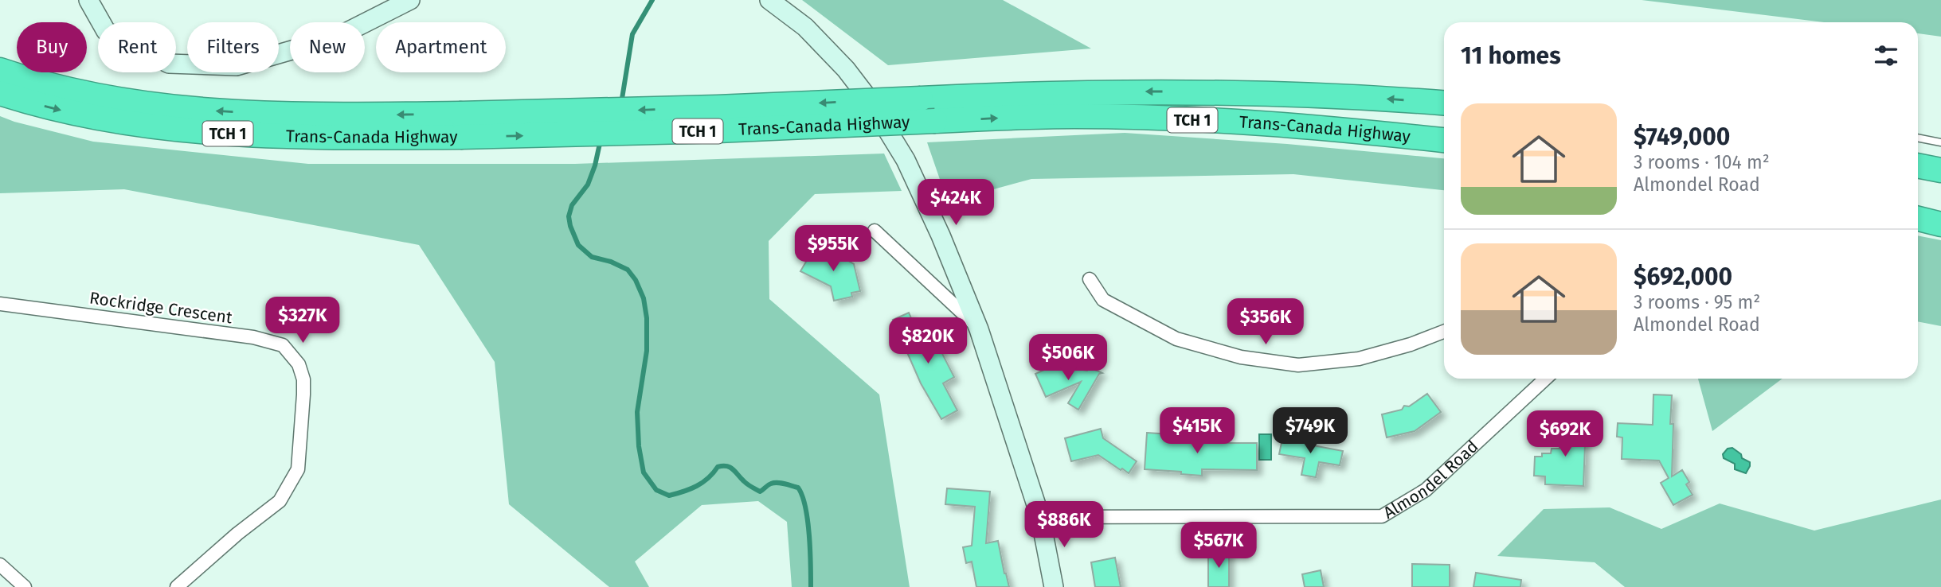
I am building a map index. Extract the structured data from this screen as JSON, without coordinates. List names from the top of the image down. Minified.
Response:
{"streets":{"highway":["TCH 1","Trans-Canada Highway"],"street":["Rockridge Crescent","Almondel Road"]},"page":{"chip":["Buy","Rent","Filters","New","Apartment"],"heading":"11 homes","list":[{"name":"$749,000","note":"3 rooms · 104 m² · Almondel Road"},{"name":"$692,000","note":"3 rooms · 95 m² · Almondel Road"}],"price":["$424K","$955K","$327K","$356K","$820K","$506K","$415K","$749K","$692K","$886K","$567K"]}}
